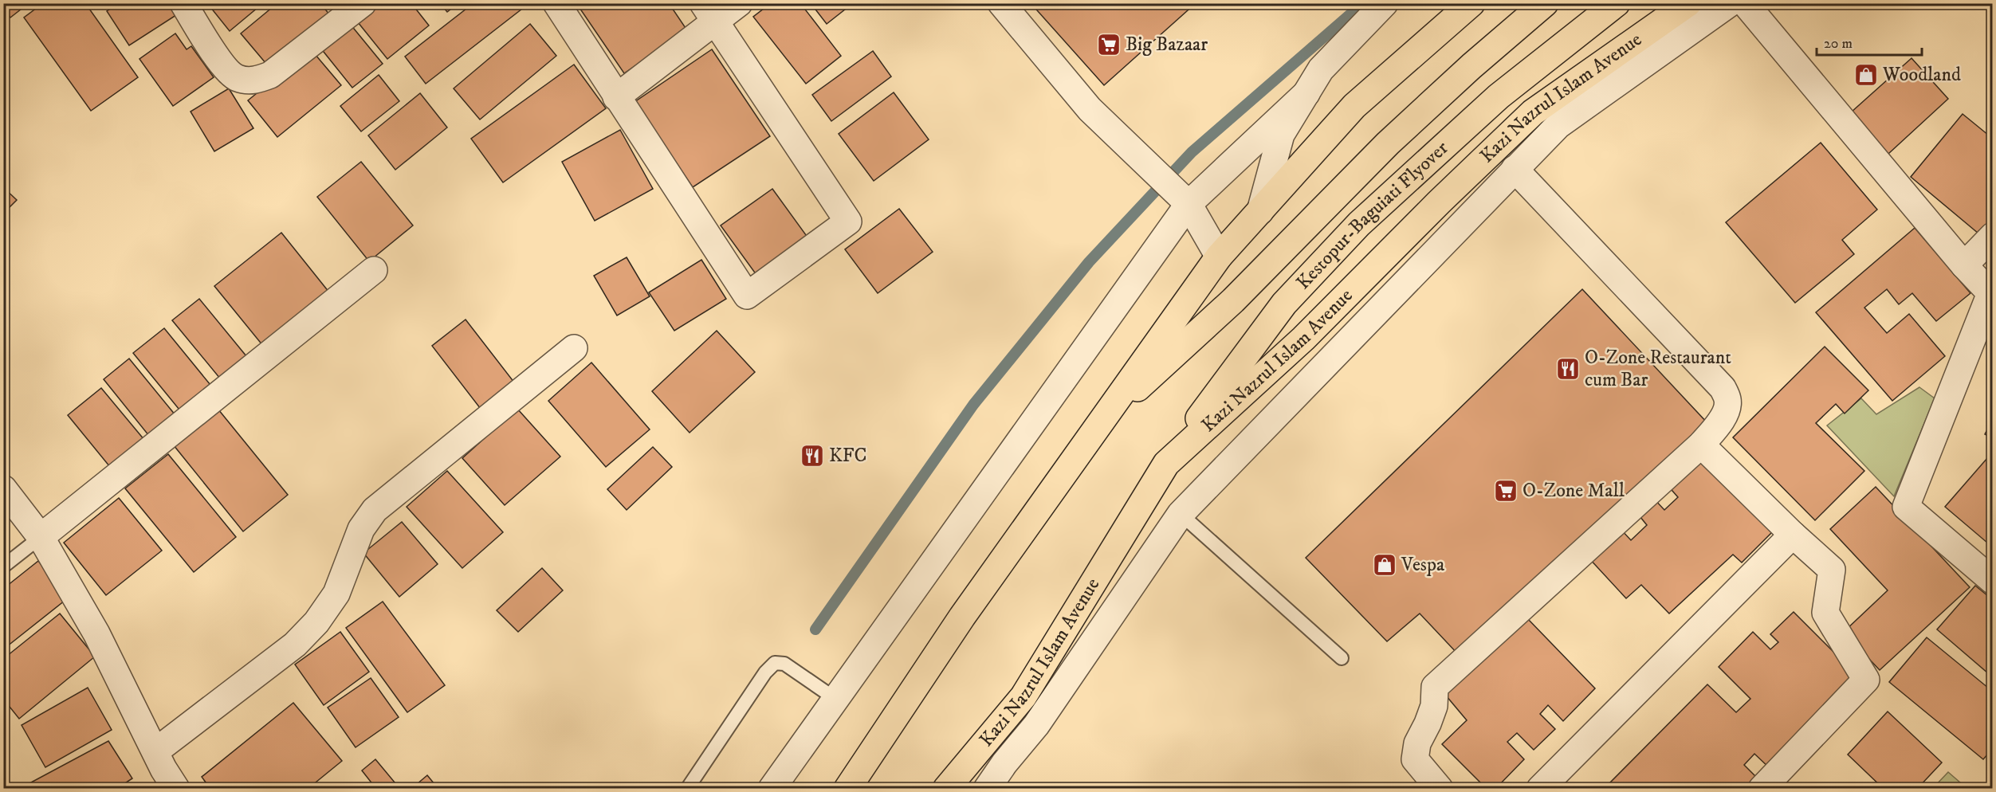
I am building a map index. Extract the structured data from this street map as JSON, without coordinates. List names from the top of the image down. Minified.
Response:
{"streets":{"main road":["Kazi Nazrul Islam Avenue","Kestopur-Baguiati Flyover"]},"crossings":[["Kazi Nazrul Islam Avenue","Kestopur-Baguiati Flyover"]],"places":{"supermarket":["Big Bazaar","O-Zone Mall"],"shop":["Woodland","Vespa"],"restaurant":["O-Zone Restaurant cum Bar","KFC"]},"scale_bar":"20 m"}
